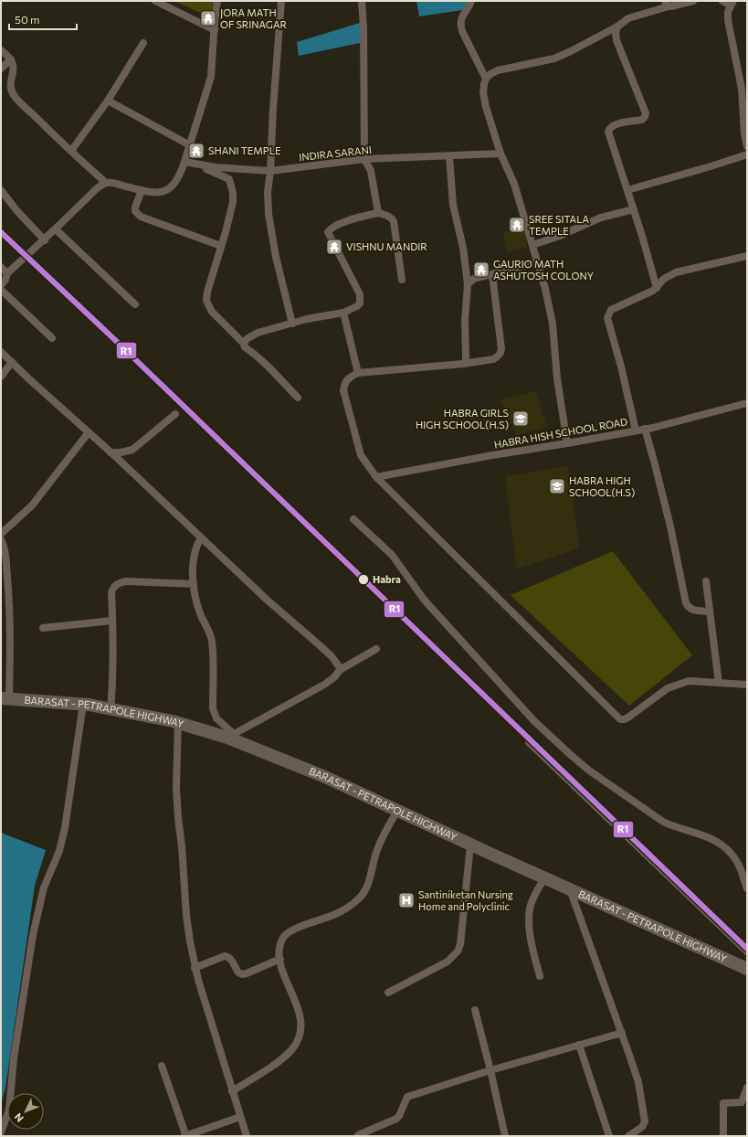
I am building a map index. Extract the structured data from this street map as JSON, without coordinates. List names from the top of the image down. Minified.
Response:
{"streets":{"highway":["BARASAT - PETRAPOLE HIGHWAY"],"street":["INDIRA SARANI","HABRA HISH SCHOOL ROAD"]},"places":{"temple":["JORA MATH OF SRINAGAR","SHANI TEMPLE","SREE SITALA TEMPLE","VISHNU MANDIR","GAURIO MATH ASHUTOSH COLONY"],"school or university":["HABRA GIRLS HIGH SCHOOL(H.S)","HABRA HIGH SCHOOL(H.S)"],"other":["Habra"],"hospital":["Santiniketan Nursing Home and Polyclinic"]},"lines":["transit line R1"],"scale_bar":"50 m","north":"bottom left"}
